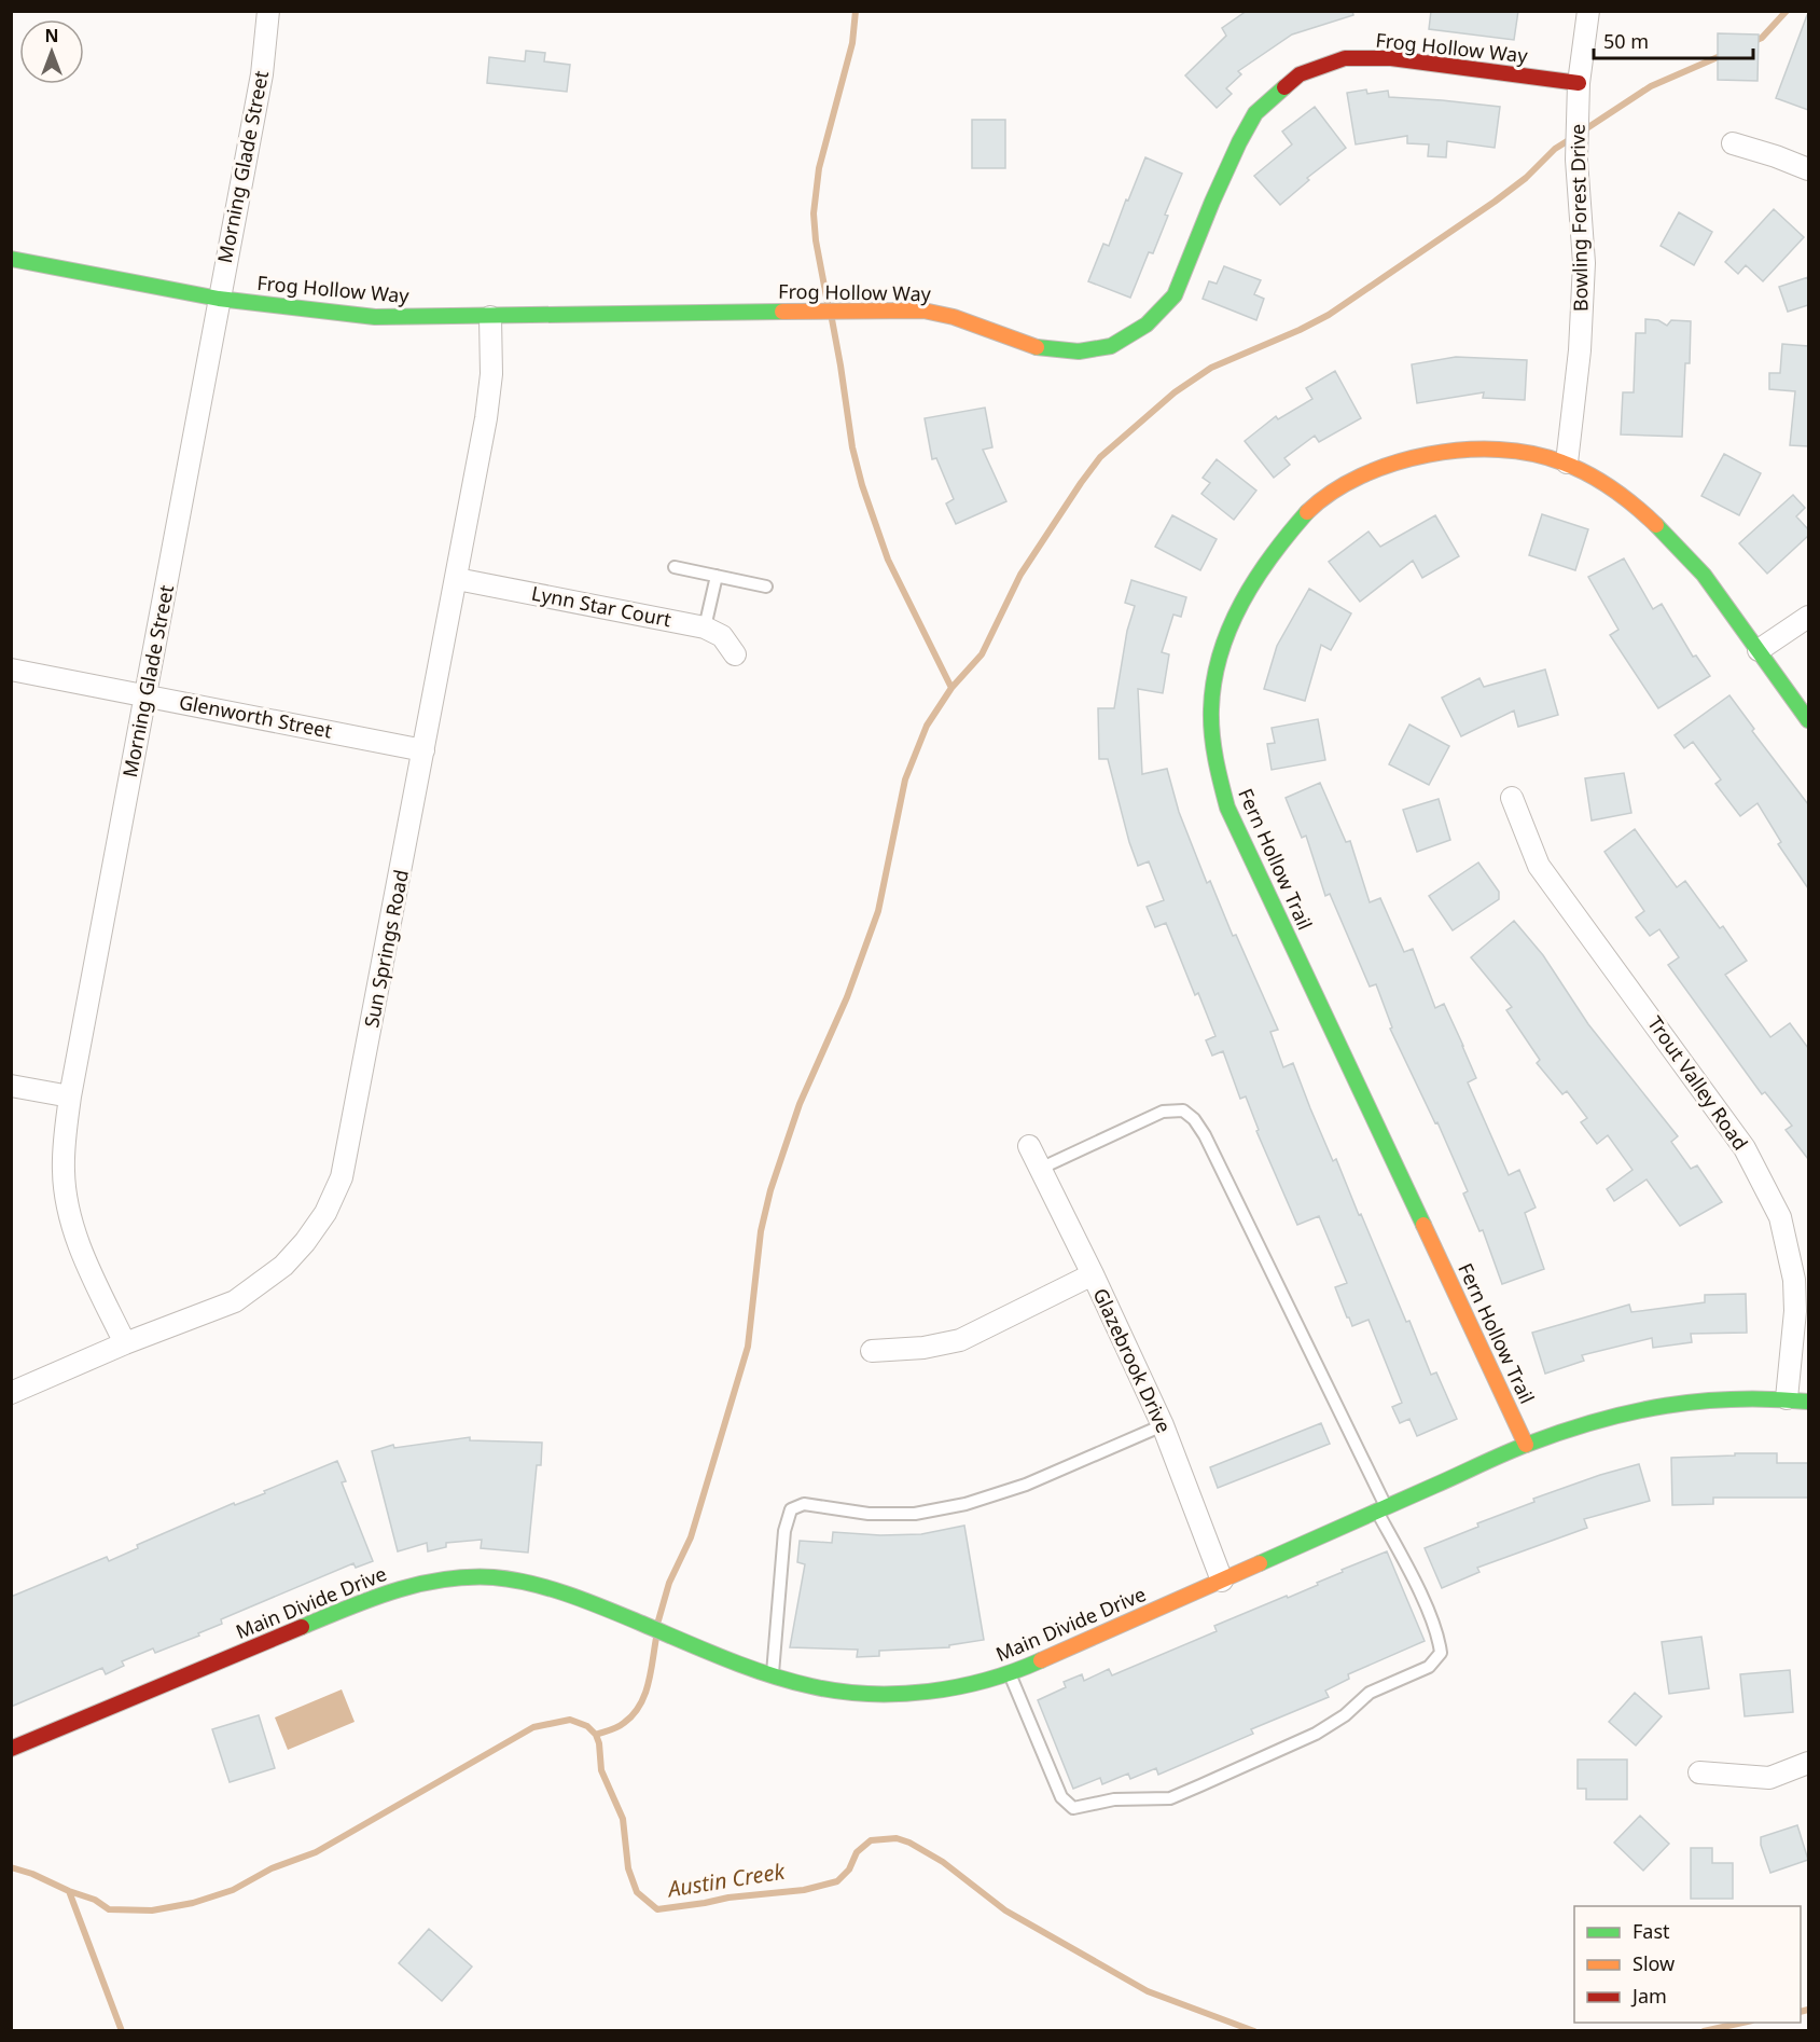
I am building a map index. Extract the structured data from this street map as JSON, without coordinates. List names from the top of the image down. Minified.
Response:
{"streets":{"street":["Frog Hollow Way","Morning Glade Street","Bowling Forest Drive","Lynn Star Court","Glenworth Street","Fern Hollow Trail","Sun Springs Road","Trout Valley Road","Glazebrook Drive","Main Divide Drive"]},"crossings":[["Frog Hollow Way","Morning Glade Street"],["Frog Hollow Way","Bowling Forest Drive"],["Frog Hollow Way","Sun Springs Road"],["Morning Glade Street","Glenworth Street"],["Morning Glade Street","Sun Springs Road"],["Bowling Forest Drive","Fern Hollow Trail"],["Lynn Star Court","Sun Springs Road"],["Glenworth Street","Sun Springs Road"],["Fern Hollow Trail","Main Divide Drive"],["Trout Valley Road","Main Divide Drive"],["Glazebrook Drive","Main Divide Drive"]],"water":["Austin Creek"],"legend":["Fast","Slow","Jam"],"scale_bar":"50 m","north":"top"}
